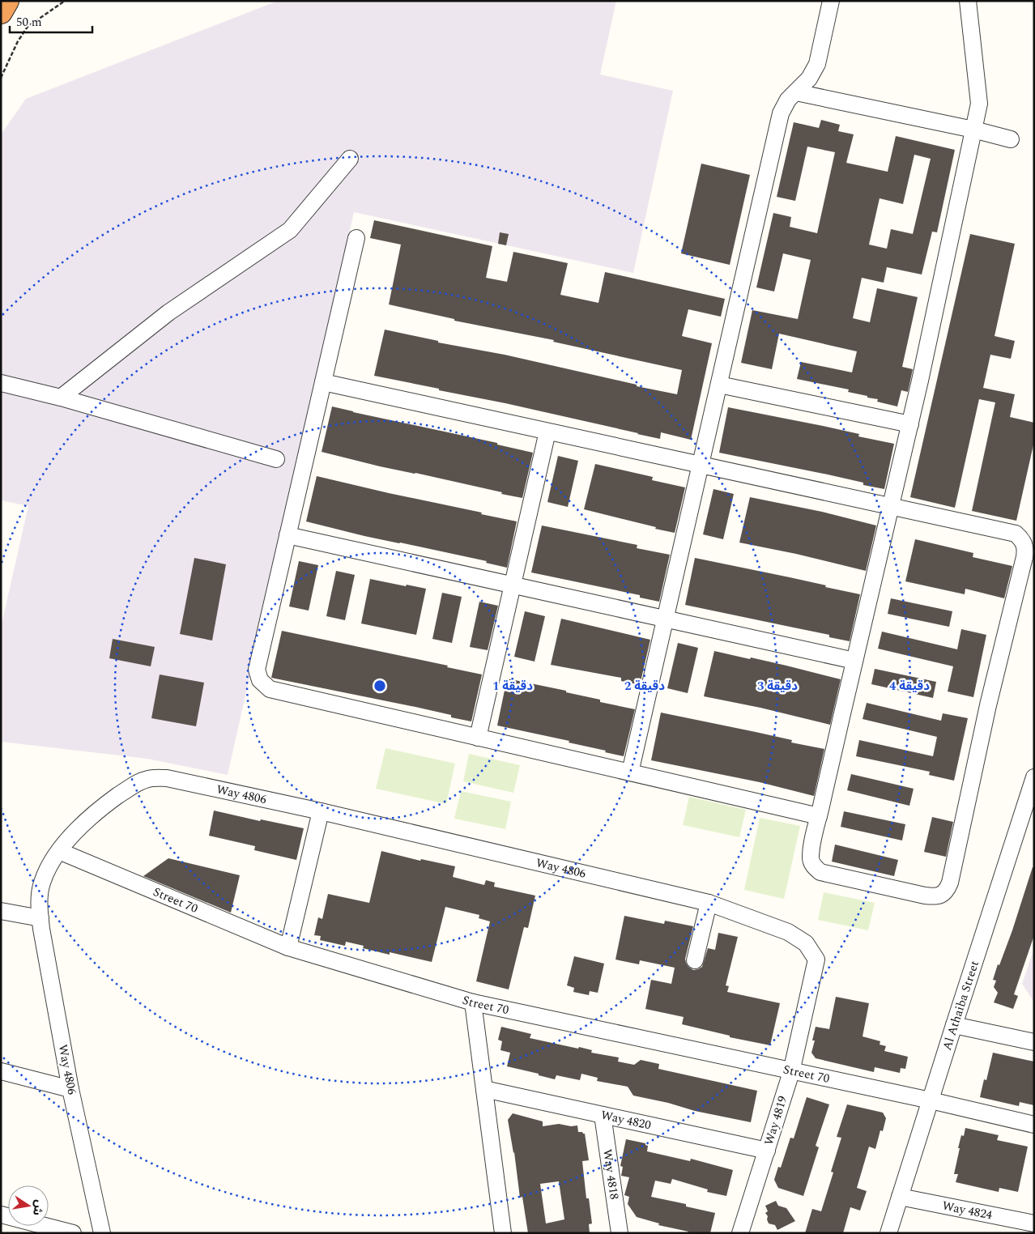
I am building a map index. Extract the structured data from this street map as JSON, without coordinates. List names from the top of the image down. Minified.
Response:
{"streets":{"street":["Way 4806","Street 70","Al Athaiba Street","Way 4820","Way 4819","Way 4818","Way 4824"]},"crossings":[["Way 4806","Street 70"],["Way 4806","Way 4819"],["Street 70","Al Athaiba Street"],["Street 70","Way 4819"],["Al Athaiba Street","Way 4824"],["Way 4820","Way 4819"],["Way 4820","Way 4818"]],"scale_bar":"50 m","north":"right","rings":["1 دقيقة","2 دقيقة","3 دقيقة","4 دقيقة"]}
